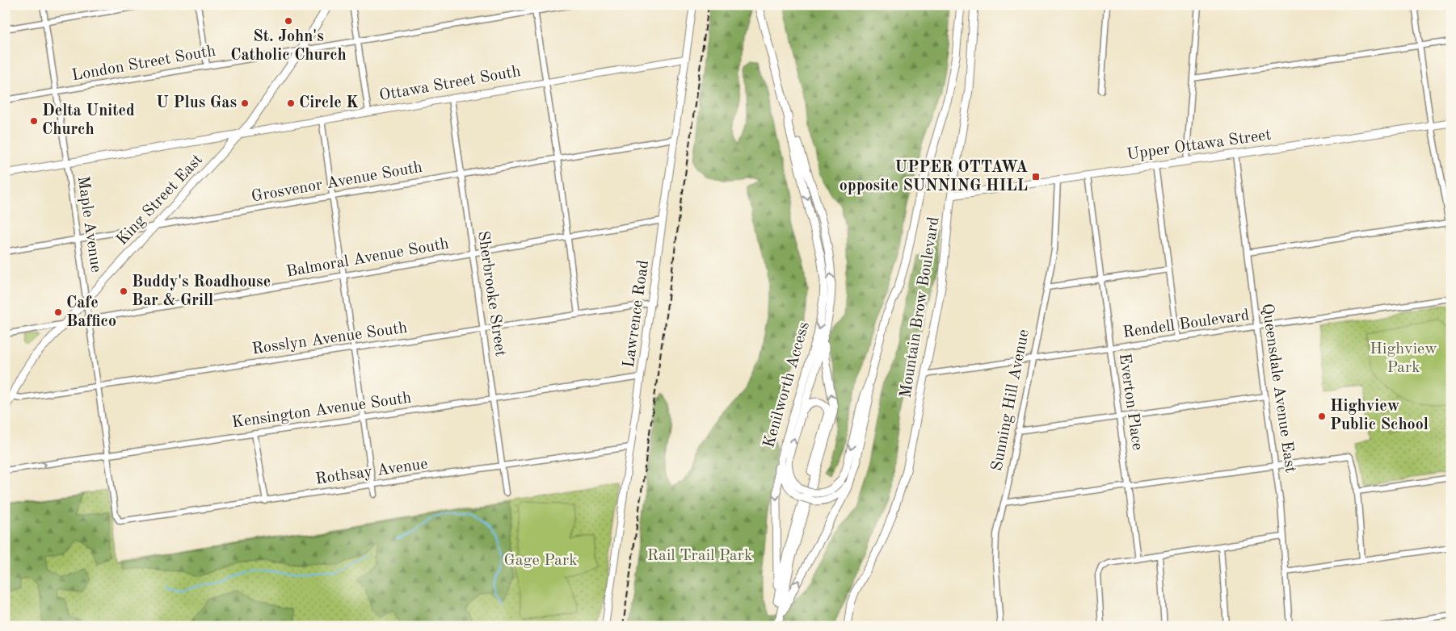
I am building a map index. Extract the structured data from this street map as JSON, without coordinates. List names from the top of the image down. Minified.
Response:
{"streets":{"main road":["Ottawa Street South","Upper Ottawa Street","King Street East","Mountain Brow Boulevard","Kenilworth Access"],"street":["London Street South","Grosvenor Avenue South","Maple Avenue","Balmoral Avenue South","Sherbrooke Street","Lawrence Road","Rendell Boulevard","Rosslyn Avenue South","Queensdale Avenue East","Sunning Hill Avenue","Everton Place","Kensington Avenue South","Rothsay Avenue"]},"crossings":[["London Street South","King Street East"],["London Street South","Maple Avenue"],["Ottawa Street South","King Street East"],["Ottawa Street South","Maple Avenue"],["Ottawa Street South","Sherbrooke Street"],["Ottawa Street South","Lawrence Road"],["Upper Ottawa Street","Mountain Brow Boulevard"],["Upper Ottawa Street","Queensdale Avenue East"],["Upper Ottawa Street","Sunning Hill Avenue"],["Upper Ottawa Street","Everton Place"],["Grosvenor Avenue South","King Street East"],["Grosvenor Avenue South","Maple Avenue"],["Grosvenor Avenue South","Sherbrooke Street"],["Grosvenor Avenue South","Lawrence Road"],["King Street East","Maple Avenue"],["King Street East","Balmoral Avenue South"],["King Street East","Rosslyn Avenue South"],["Maple Avenue","Balmoral Avenue South"],["Maple Avenue","Rosslyn Avenue South"],["Maple Avenue","Kensington Avenue South"],["Maple Avenue","Rothsay Avenue"],["Balmoral Avenue South","Sherbrooke Street"],["Balmoral Avenue South","Lawrence Road"],["Sherbrooke Street","Rosslyn Avenue South"],["Sherbrooke Street","Kensington Avenue South"],["Sherbrooke Street","Rothsay Avenue"],["Mountain Brow Boulevard","Rendell Boulevard"],["Lawrence Road","Rosslyn Avenue South"],["Lawrence Road","Kensington Avenue South"],["Lawrence Road","Rothsay Avenue"],["Rendell Boulevard","Queensdale Avenue East"],["Rendell Boulevard","Sunning Hill Avenue"],["Rendell Boulevard","Everton Place"]],"parks":["Highview Park","Rail Trail Park","Gage Park"],"places":{"other":["St. John's Catholic Church","U Plus Gas","Circle K","Delta United Church","Buddy's Roadhouse Bar & Grill","Cafe Baffico","Highview Public School"],"transit":["UPPER OTTAWA opposite SUNNING HILL"]}}
